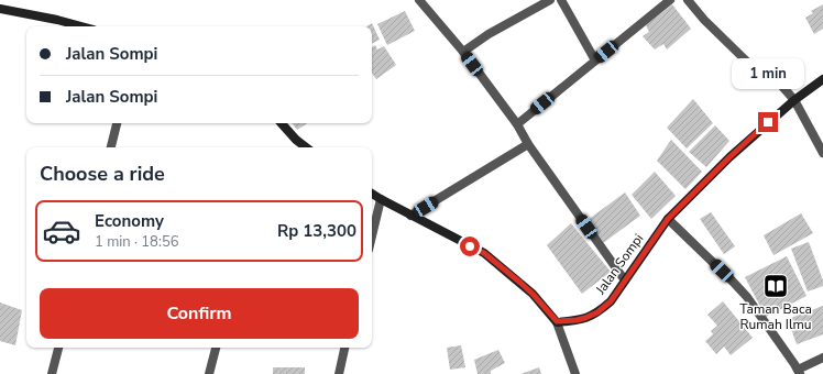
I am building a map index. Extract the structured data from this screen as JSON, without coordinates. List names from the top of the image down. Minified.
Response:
{"streets":{"street":["Jalan Sompi"]},"places":{"library":["Taman Baca Rumah Ilmu"]},"page":{"banner":["Jalan Sompi","Jalan Sompi"],"bubble":"1 min","heading":"Choose a ride","list":[{"name":"Economy","note":"1 min · 18:56","value":"Rp 13,300"}],"buttons":"Confirm"}}
